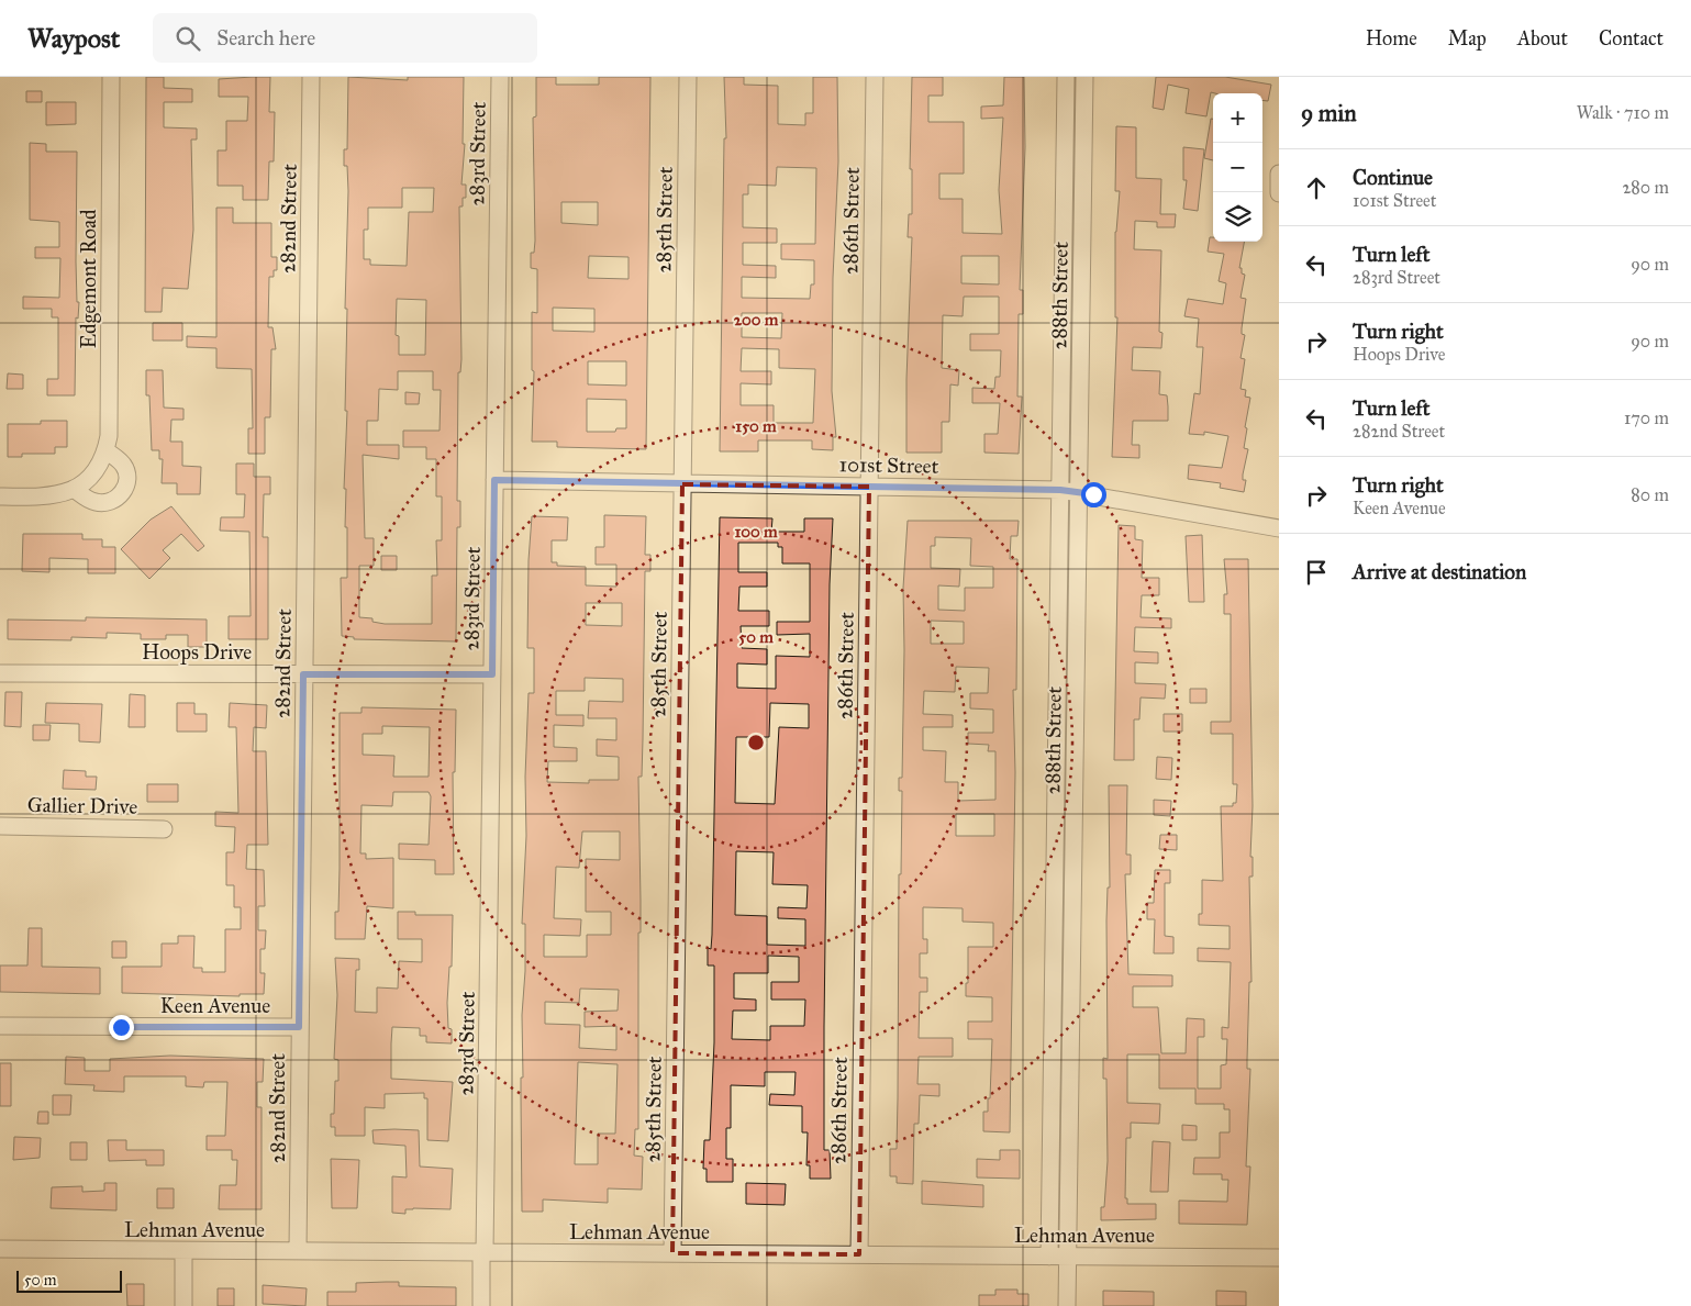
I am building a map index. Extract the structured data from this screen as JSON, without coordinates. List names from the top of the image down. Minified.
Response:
{"streets":{"street":["283rd Street","282nd Street","285th Street","286th Street","Edgemont Road","288th Street","101st Street","Hoops Drive","Gallier Drive","Keen Avenue","Lehman Avenue"]},"crossings":[["283rd Street","101st Street"],["283rd Street","Hoops Drive"],["283rd Street","Lehman Avenue"],["282nd Street","Hoops Drive"],["282nd Street","Keen Avenue"],["282nd Street","Lehman Avenue"],["285th Street","101st Street"],["285th Street","Lehman Avenue"],["286th Street","101st Street"],["286th Street","Lehman Avenue"],["288th Street","101st Street"],["288th Street","Lehman Avenue"]],"scale_bar":"50 m","page":{"header":"Waypost","search":"Search here","nav":["Home","Map","About","Contact"],"heading":["9 min","Walk · 710 m"],"map_buttons":["+","−"],"list":[["Continue","101st Street","280 m"],["Turn left","283rd Street","90 m"],["Turn right","Hoops Drive","90 m"],["Turn left","282nd Street","170 m"],["Turn right","Keen Avenue","80 m"],"Arrive at destination"],"scale":"50 m"},"rings":["200 m","150 m","100 m","50 m"]}
